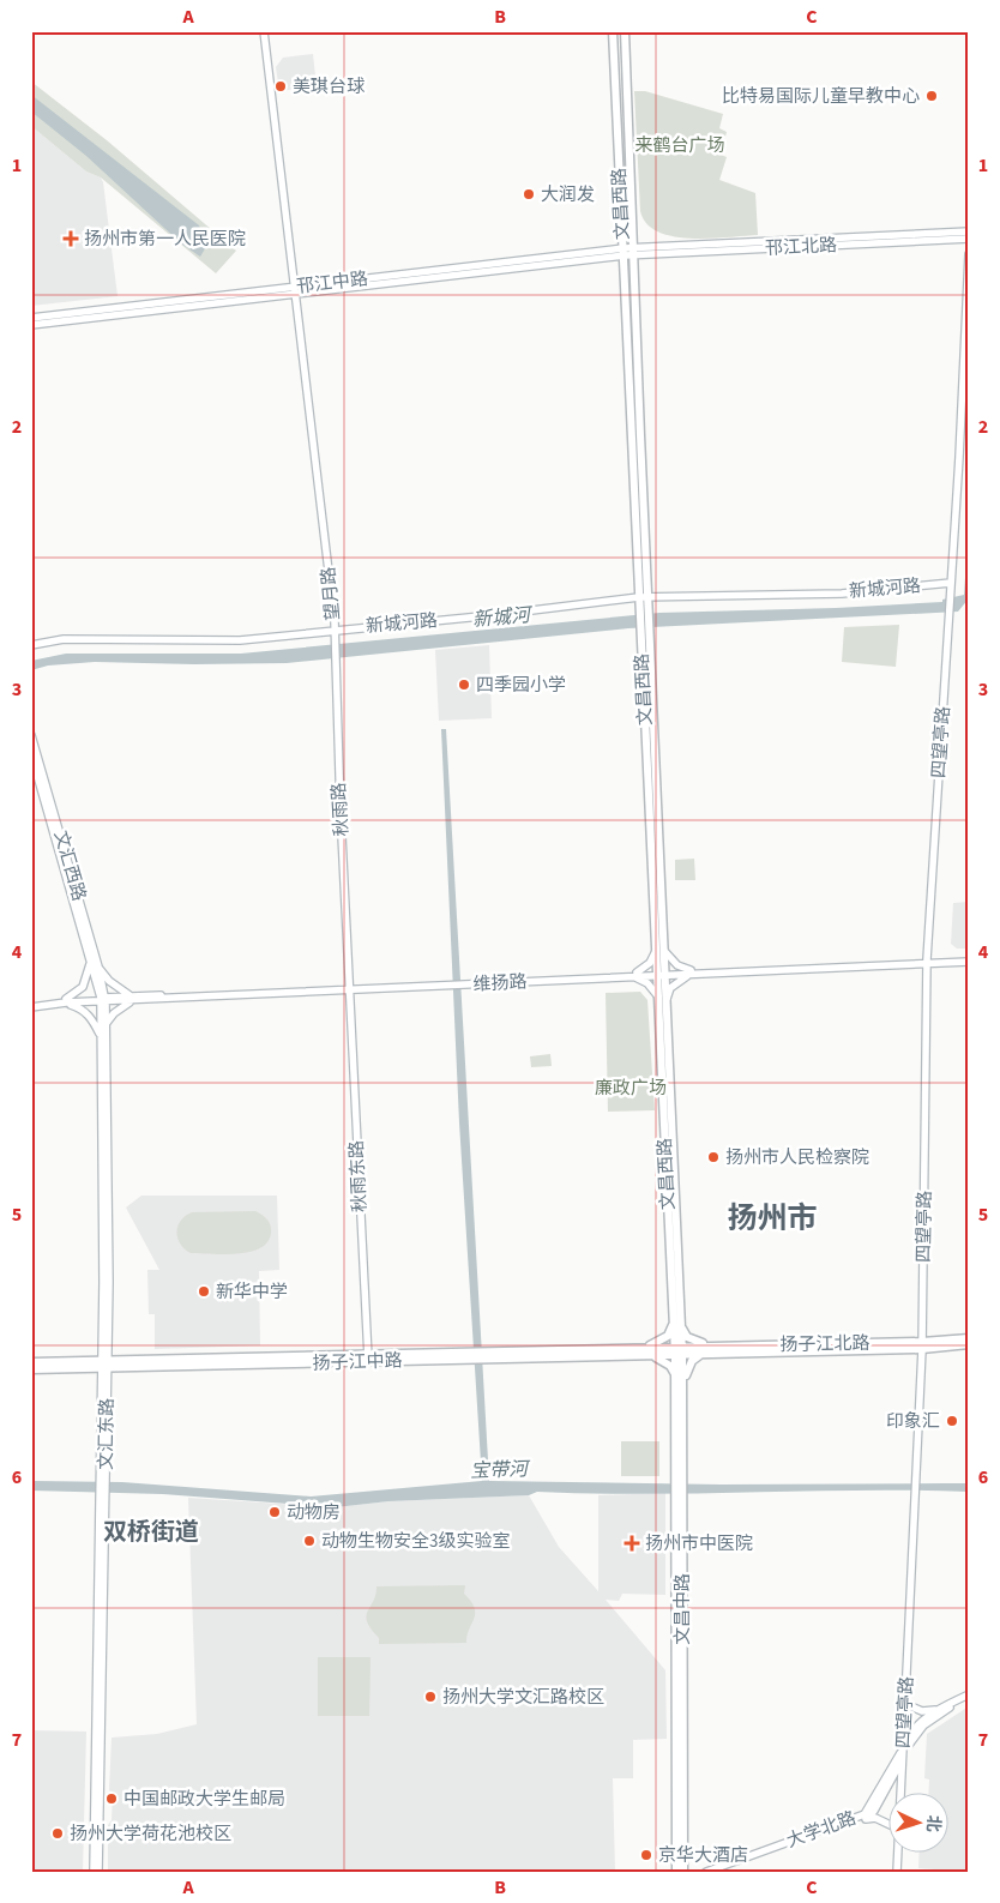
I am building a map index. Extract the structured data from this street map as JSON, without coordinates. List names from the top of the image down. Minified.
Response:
{"streets":{"main road":["文昌西路","邗江北路","邗江中路","新城河路","望月路","四望亭路","秋雨路","文汇西路","维扬路","秋雨东路","扬子江北路","扬子江中路","文汇东路","文昌中路","大学北路"]},"crossings":[["文昌西路","邗江北路"],["文昌西路","邗江中路"],["文昌西路","新城河路"],["文昌西路","维扬路"],["文昌西路","扬子江北路"],["文昌西路","扬子江中路"],["文昌西路","文昌中路"],["邗江北路","邗江中路"],["邗江中路","望月路"],["新城河路","望月路"],["新城河路","四望亭路"],["新城河路","秋雨路"],["望月路","秋雨路"],["四望亭路","维扬路"],["四望亭路","扬子江北路"],["四望亭路","大学北路"],["秋雨路","维扬路"],["秋雨路","秋雨东路"],["文汇西路","维扬路"],["文汇西路","文汇东路"],["维扬路","秋雨东路"],["维扬路","文汇东路"],["秋雨东路","扬子江中路"],["扬子江北路","扬子江中路"],["扬子江北路","文昌中路"],["扬子江中路","文汇东路"],["扬子江中路","文昌中路"]],"districts":["扬州市","双桥街道"],"water":["新城河","宝带河"],"parks":["来鹤台广场","廉政广场"],"places":{"other":["美琪台球","比特易国际儿童早教中心","大润发","四季园小学","扬州市人民检察院","新华中学","印象汇","动物房","动物生物安全3级实验室","扬州大学文汇路校区","中国邮政大学生邮局","扬州大学荷花池校区","京华大酒店"],"health":["扬州市第一人民医院","扬州市中医院"]},"north":"right","grid":{"columns":["A","B","C"],"rows":["1","2","3","4","5","6","7"]}}
